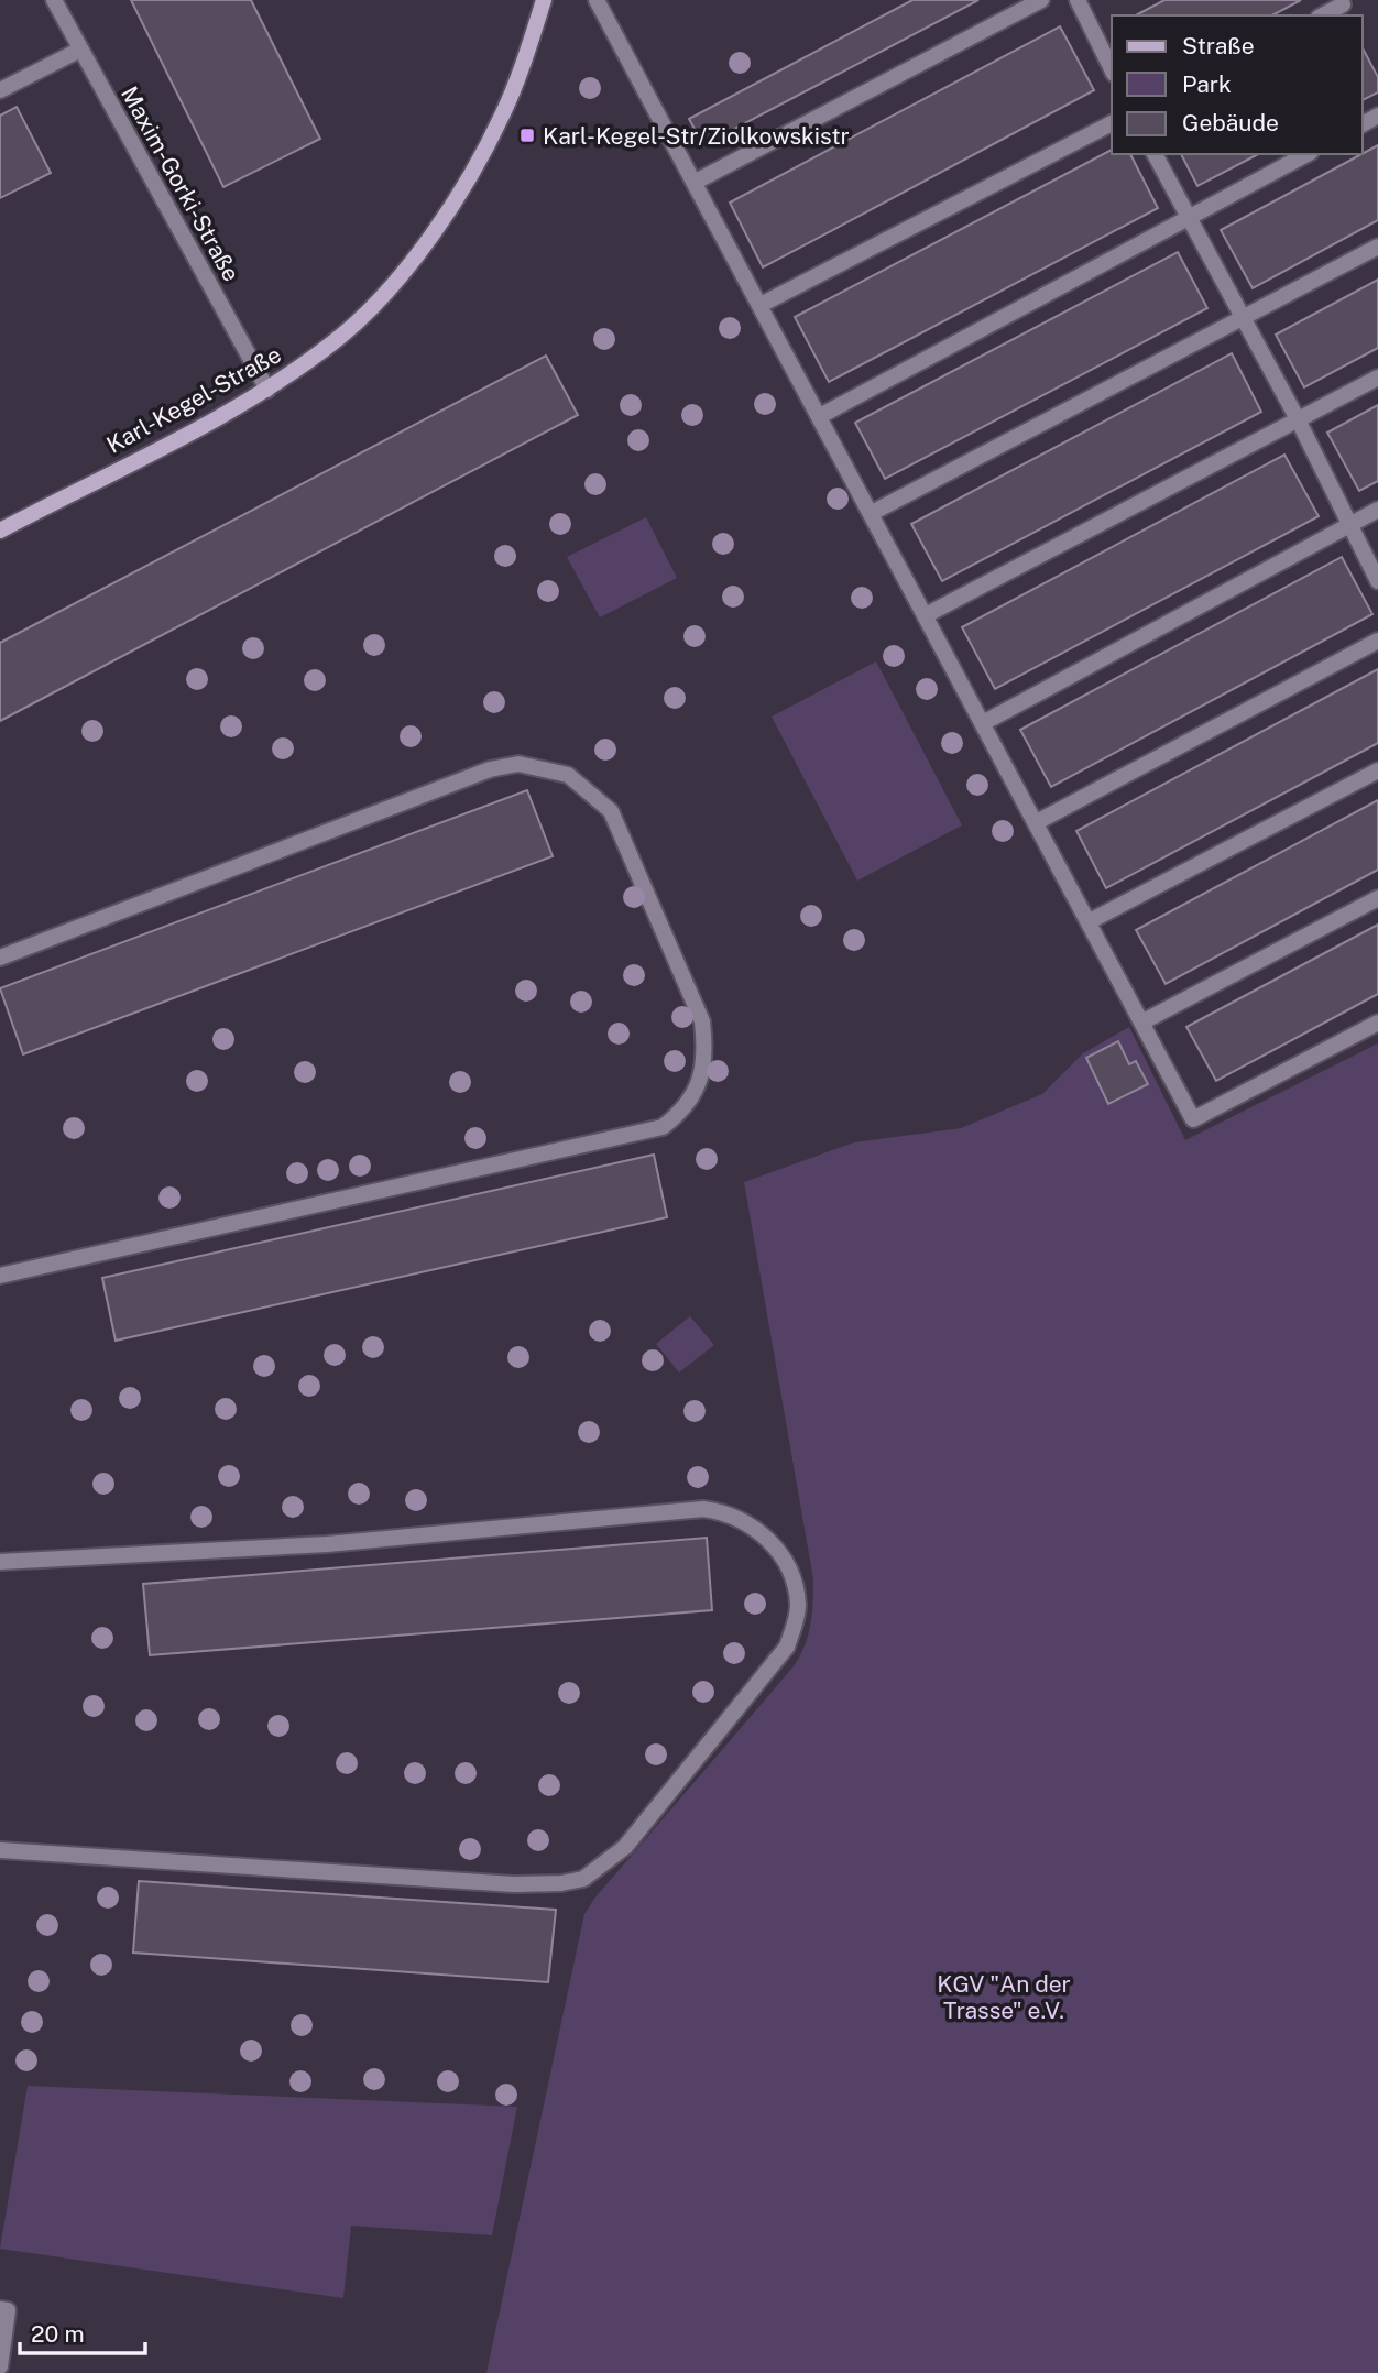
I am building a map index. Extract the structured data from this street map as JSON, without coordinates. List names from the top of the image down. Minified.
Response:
{"streets":{"street":["Maxim-Gorki-Straße","Karl-Kegel-Straße"]},"crossings":[["Maxim-Gorki-Straße","Karl-Kegel-Straße"]],"parks":["KGV \"An der Trasse\" e.V."],"places":{"transit":["Karl-Kegel-Str/Ziolkowskistr"]},"legend":["Straße","Park","Gebäude"],"scale_bar":"20 m"}
